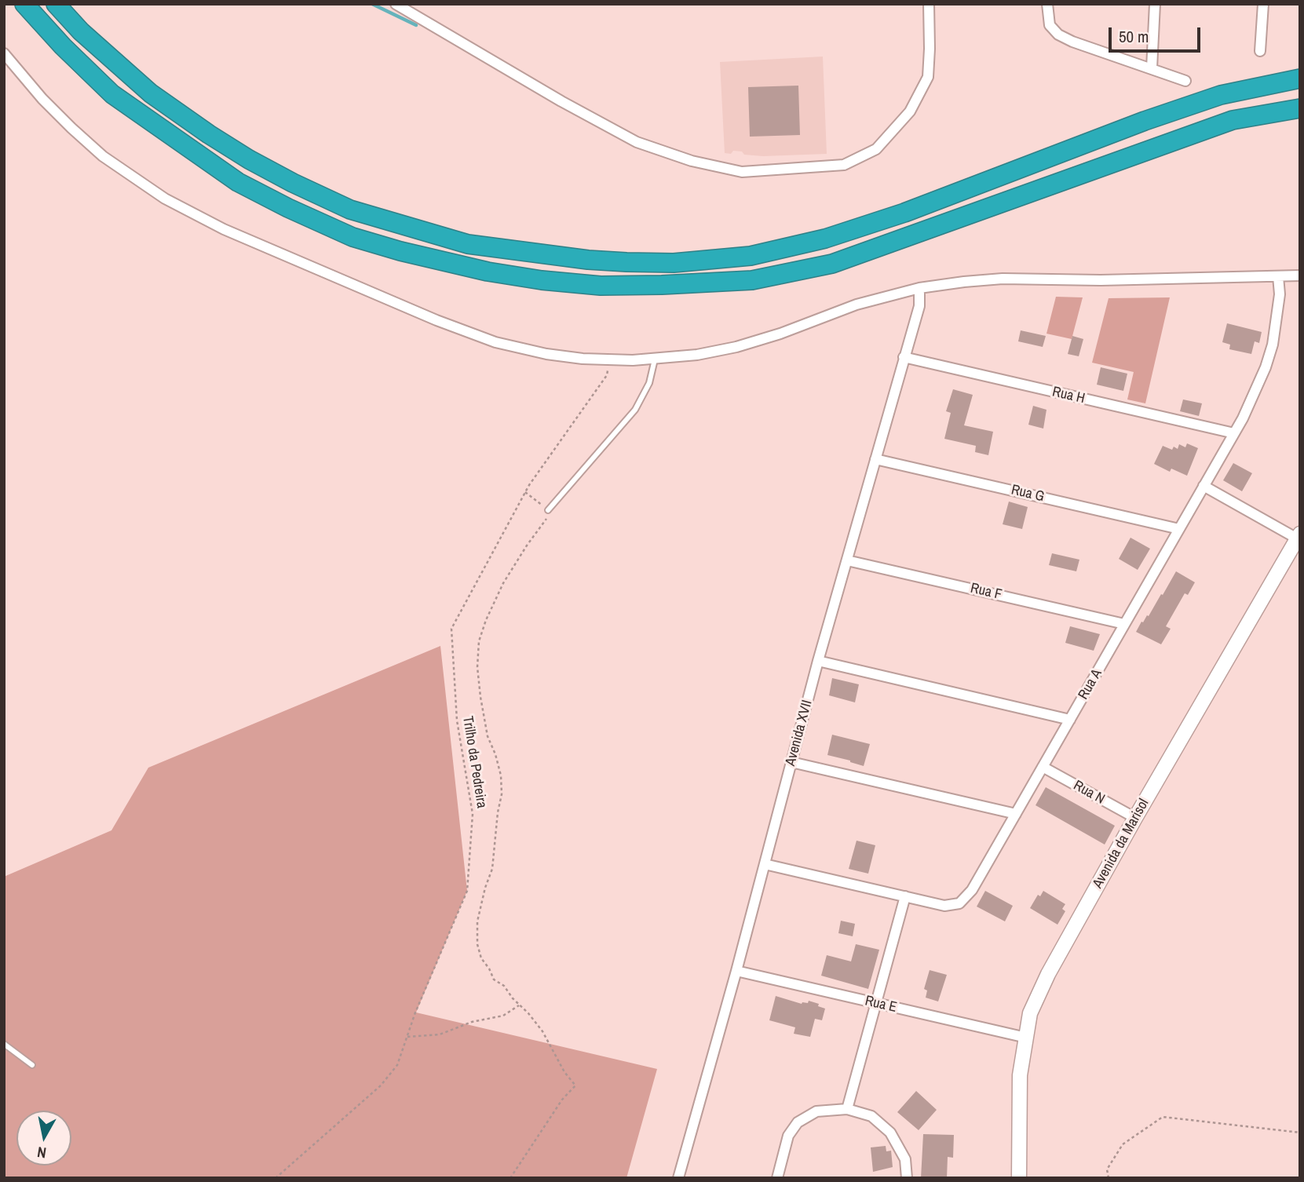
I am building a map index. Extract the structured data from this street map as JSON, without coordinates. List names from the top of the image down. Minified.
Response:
{"streets":{"street":["Rua H","Rua G","Rua F","Rua A","Avenida XVII","Rua N","Avenida da Marisol","Rua E"],"path":["Trilho da Pedreira"]},"crossings":[["Rua H","Rua A"],["Rua H","Avenida XVII"],["Rua G","Rua A"],["Rua G","Avenida XVII"],["Rua F","Rua A"],["Rua F","Avenida XVII"],["Rua A","Avenida XVII"],["Rua A","Rua N"],["Avenida XVII","Rua E"],["Rua N","Avenida da Marisol"],["Avenida da Marisol","Rua E"]],"scale_bar":"50 m","north":"bottom"}
